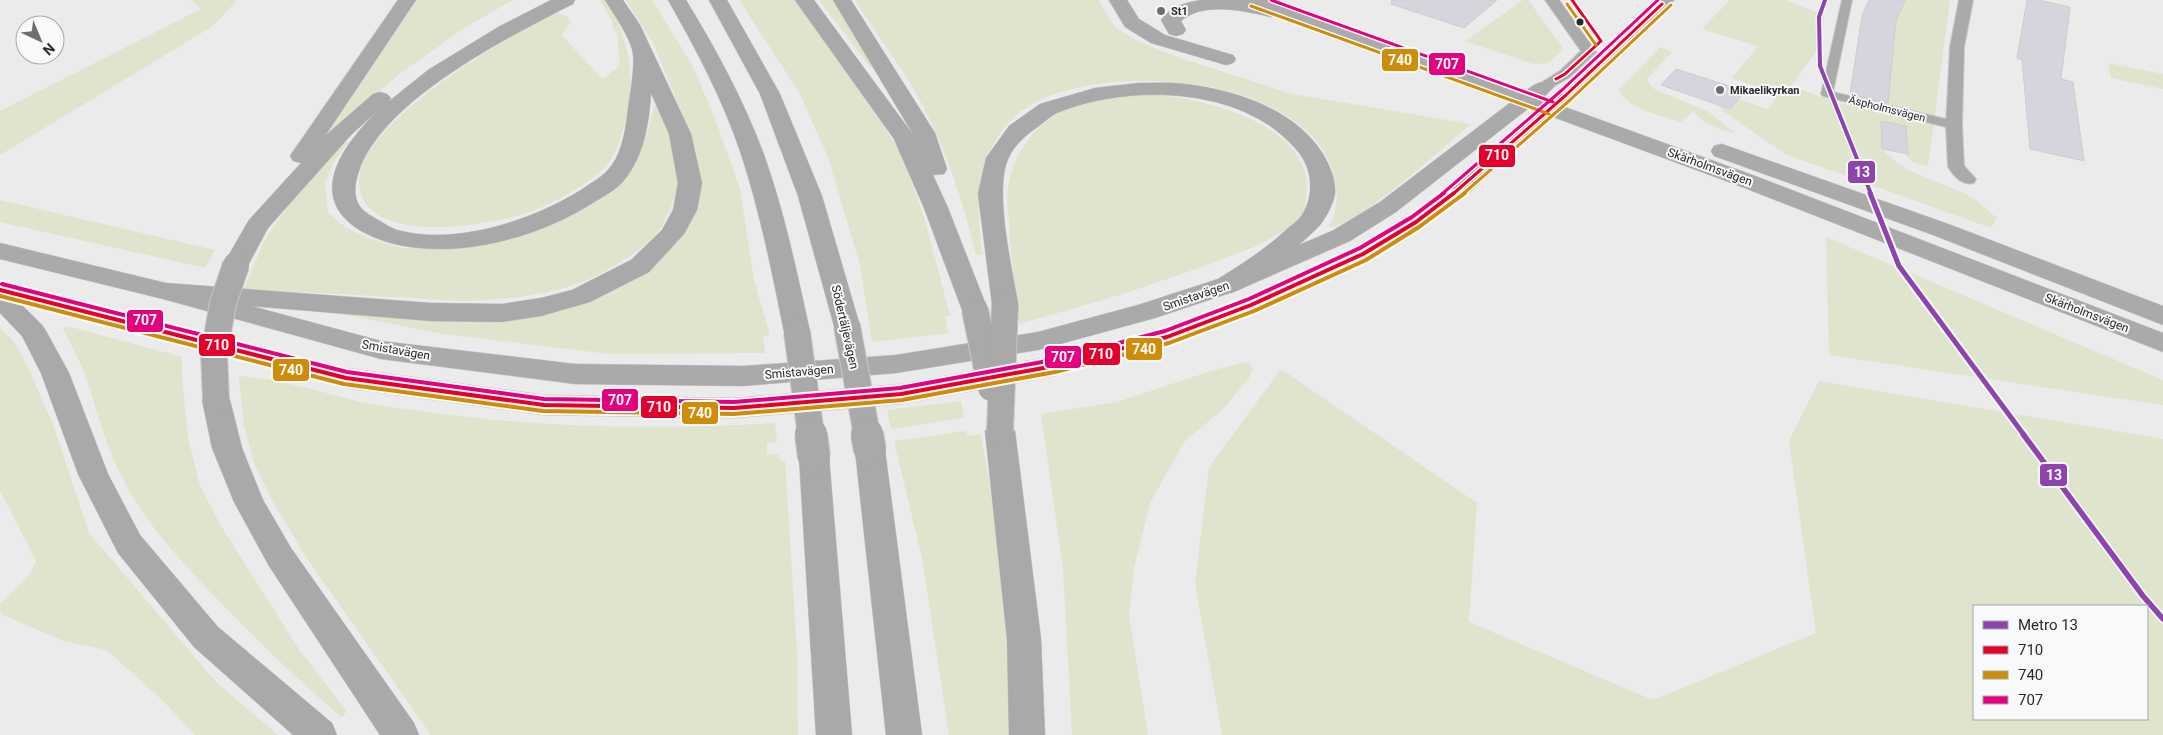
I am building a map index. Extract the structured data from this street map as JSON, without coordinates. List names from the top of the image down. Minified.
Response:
{"streets":{"highway":["Södertäljevägen"],"main road":["Skärholmsvägen","Smistavägen"],"street":["Äspholmsvägen"]},"crossings":[["Skärholmsvägen","Smistavägen"]],"places":["St1","Mikaelikyrkan"],"lines":["metro line 13","transit line 710","transit line 707","transit line 740"],"legend":["Metro 13","710","740","707"],"north":"bottom right"}
